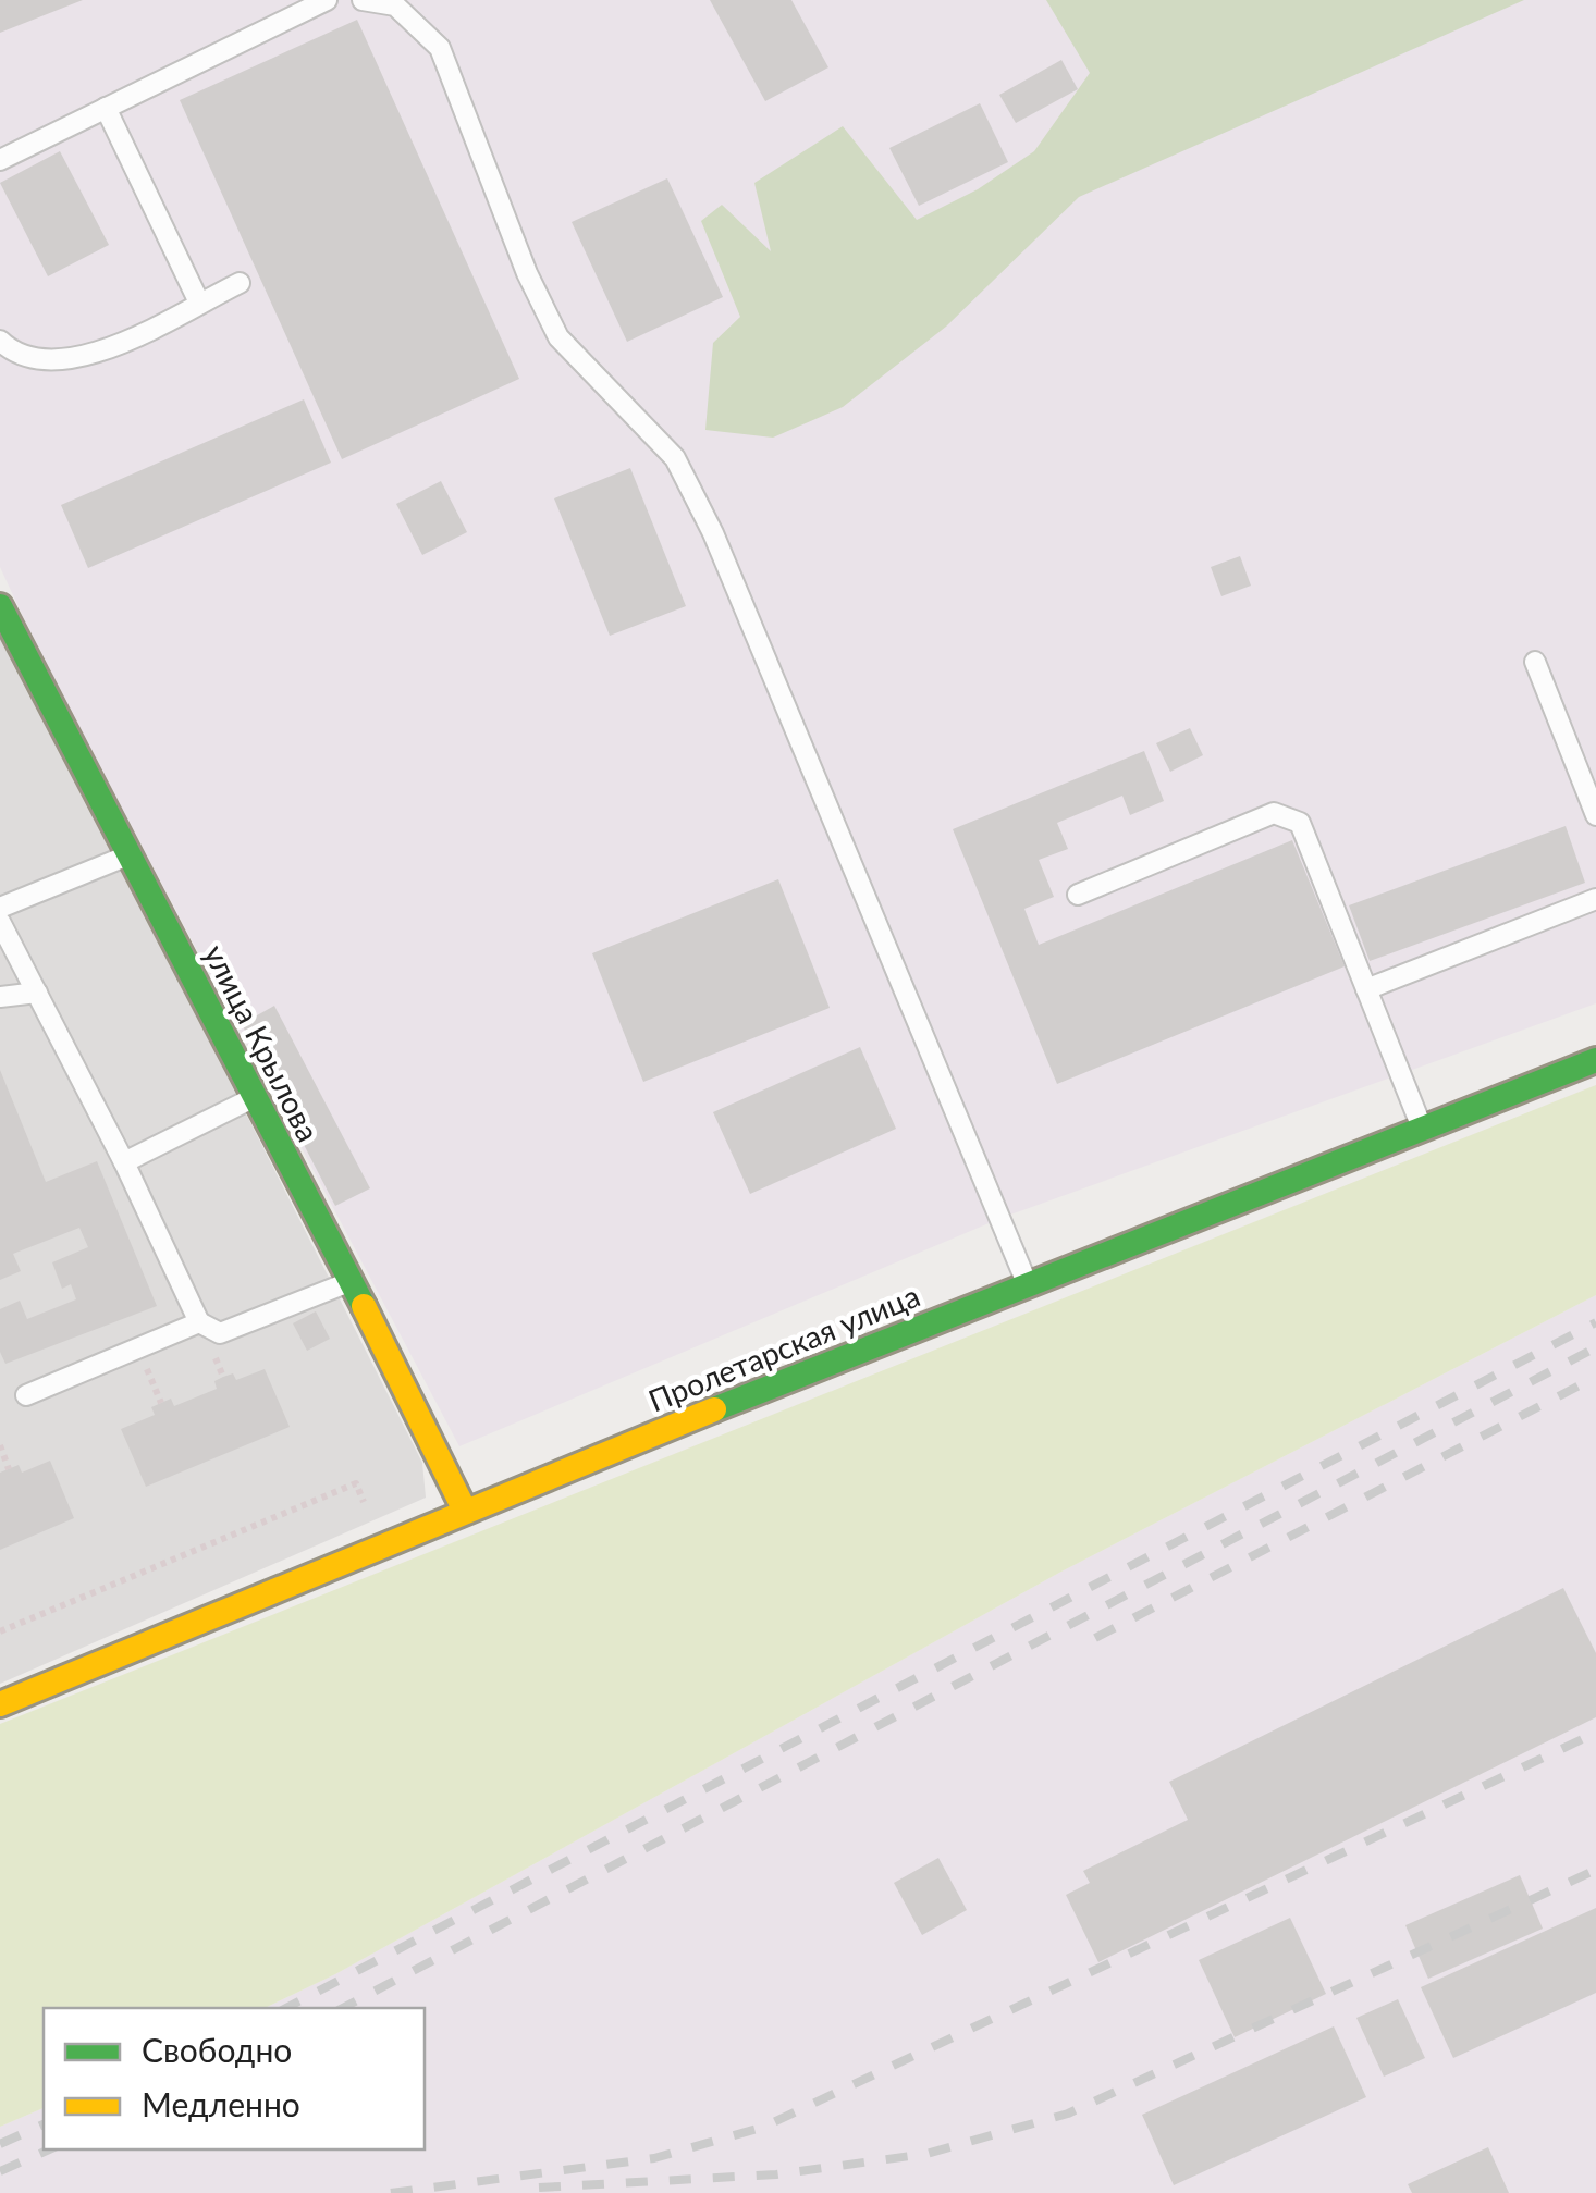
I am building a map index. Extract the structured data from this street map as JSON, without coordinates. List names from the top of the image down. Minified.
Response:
{"streets":{"street":["улица Крылова","Пролетарская улица"]},"crossings":[["улица Крылова","Пролетарская улица"]],"legend":["Свободно","Медленно"]}
